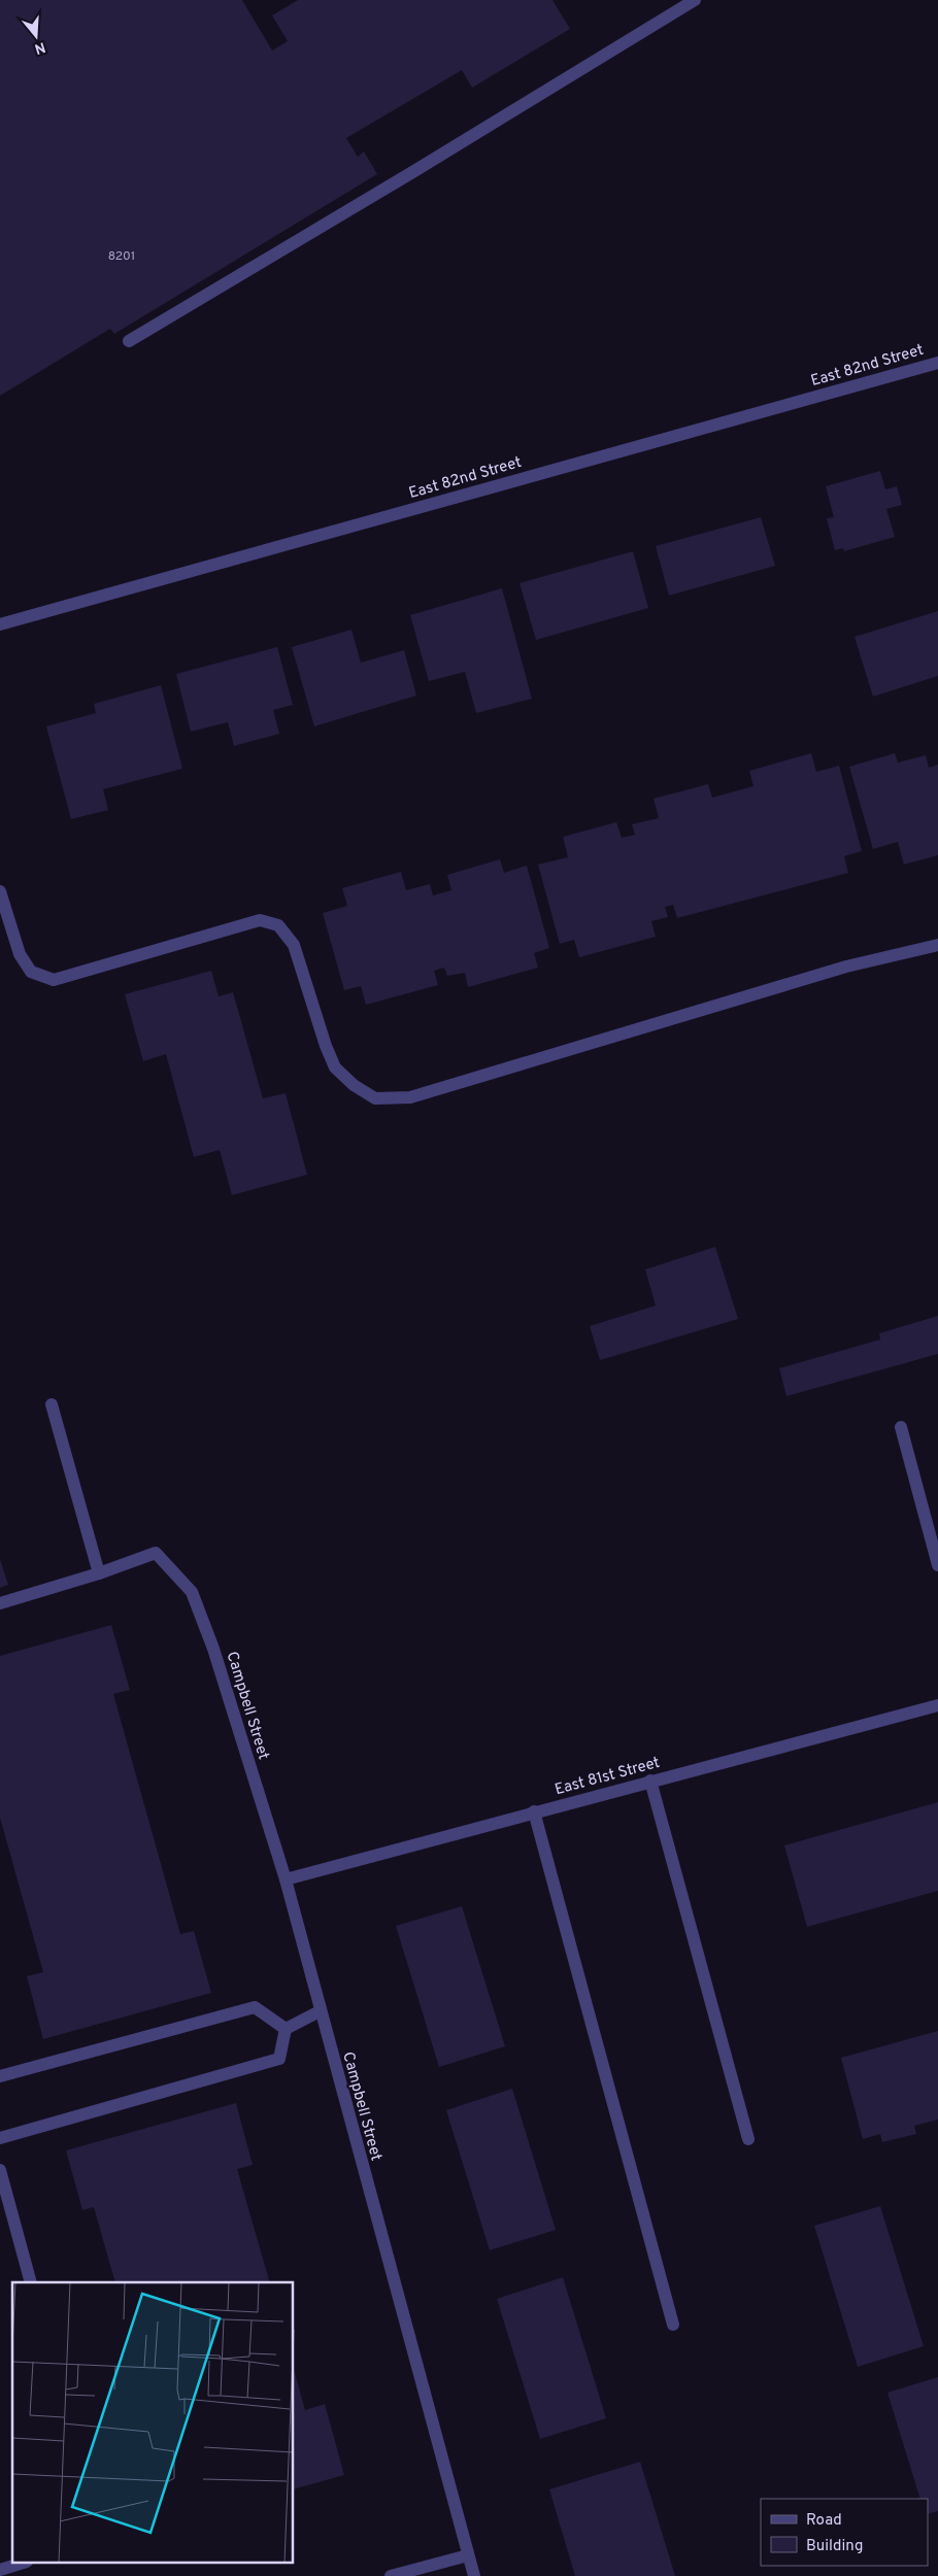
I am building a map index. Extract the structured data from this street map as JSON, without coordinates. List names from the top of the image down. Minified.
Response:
{"streets":{"street":["East 82nd Street","Campbell Street","East 81st Street"]},"crossings":[["Campbell Street","East 81st Street"]],"house_numbers":["8201"],"legend":["Road","Building"],"north":"bottom"}
